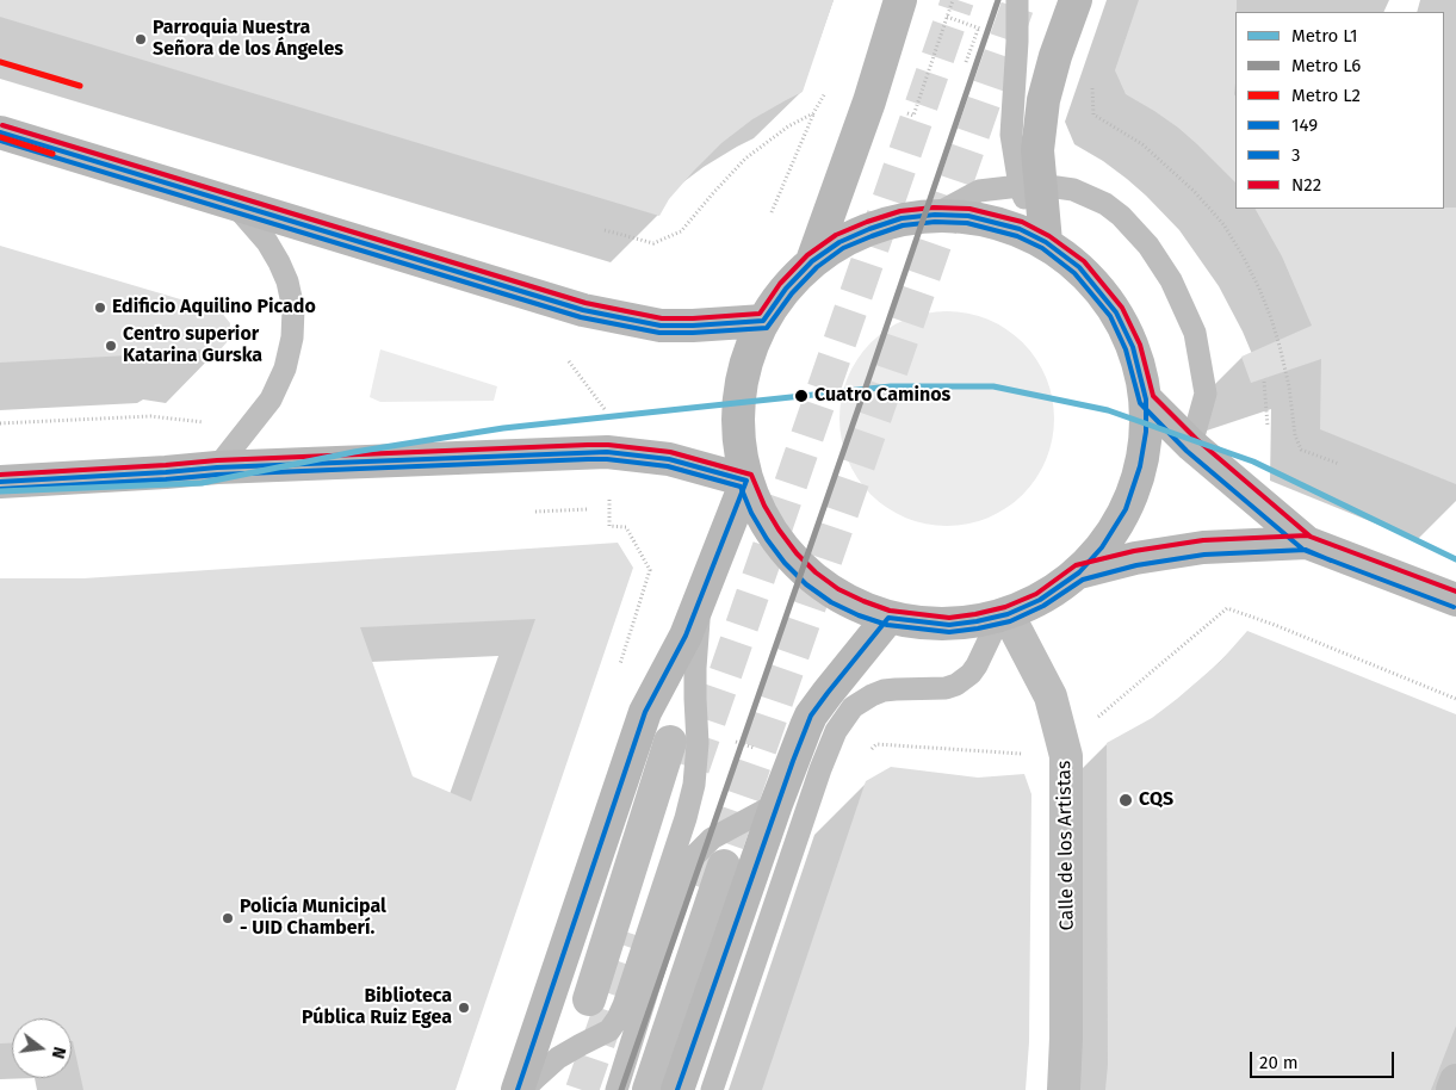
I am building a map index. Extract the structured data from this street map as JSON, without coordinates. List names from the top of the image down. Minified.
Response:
{"streets":{"street":["Calle de los Artistas"]},"places":["Parroquia Nuestra Señora de los Ángeles","Edificio Aquilino Picado","Centro superior Katarina Gurska","Cuatro Caminos","CQS","Policía Municipal - UID Chamberí.","Biblioteca Pública Ruiz Egea"],"lines":["metro line L6","metro line L2","transit line N22","transit line 149","transit line 3","metro line L1"],"legend":["Metro L1","Metro L6","Metro L2","149","3","N22"],"scale_bar":"20 m","north":"right"}
